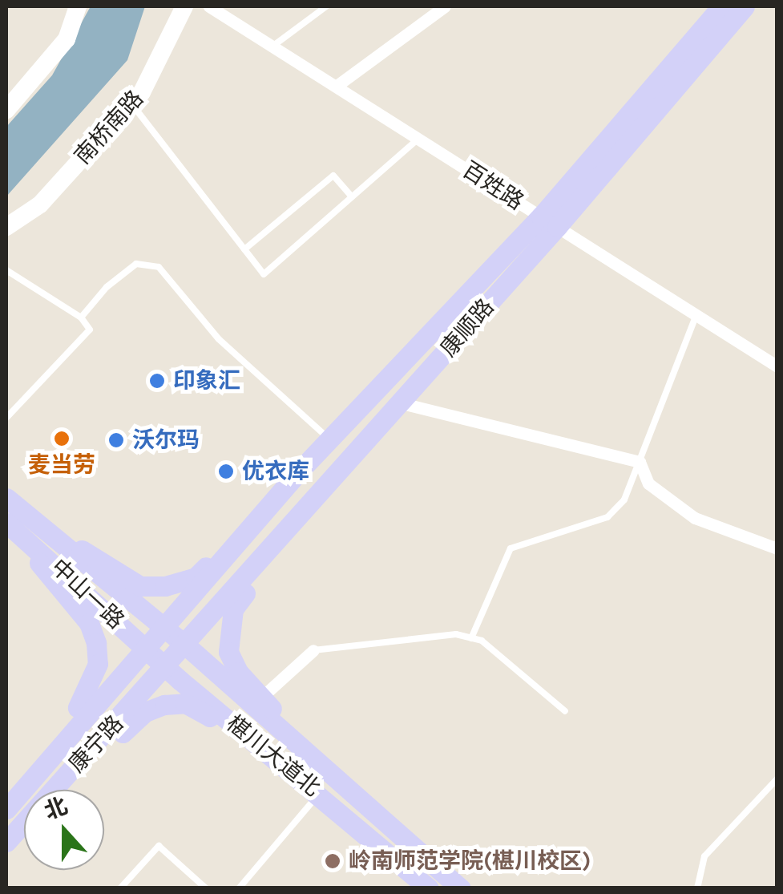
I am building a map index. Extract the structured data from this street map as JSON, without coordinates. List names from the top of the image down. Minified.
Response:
{"streets":{"main road":["康顺路","中山一路","康宁路","椹川大道北"],"street":["南桥南路","百姓路"]},"crossings":[["百姓路","康顺路"],["康顺路","中山一路"],["康顺路","康宁路"],["康顺路","椹川大道北"],["中山一路","康宁路"],["中山一路","椹川大道北"],["康宁路","椹川大道北"]],"places":["印象汇","麦当劳","沃尔玛","优衣库","岭南师范学院(椹川校区)"],"north":"top"}
